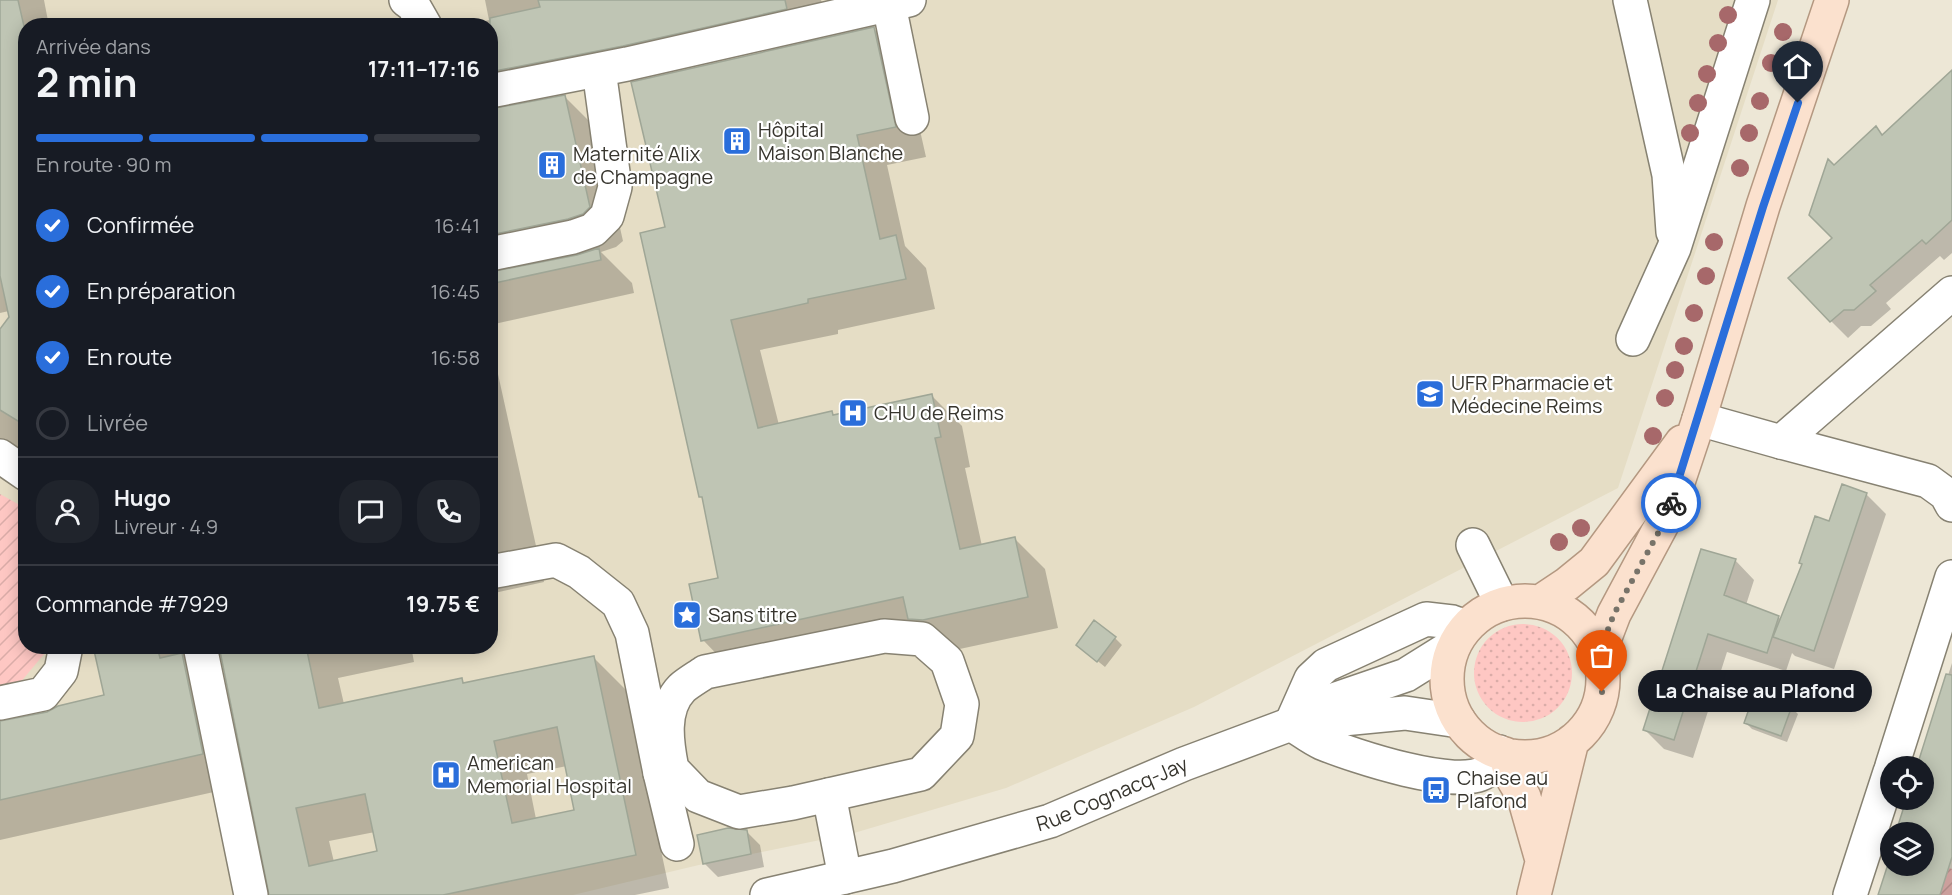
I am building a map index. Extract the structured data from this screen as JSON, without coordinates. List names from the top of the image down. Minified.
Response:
{"streets":{"street":["Rue Cognacq-Jay"]},"places":{"building":["Hôpital Maison Blanche","Maternité Alix de Champagne"],"school or university":["UFR Pharmacie et Médecine Reims"],"hospital":["CHU de Reims","American Memorial Hospital"],"place":["Sans titre"],"other":["La Chaise au Plafond"],"bus stop":["Chaise au Plafond"]},"page":{"heading":["2 min","Arrivée dans","17:11–17:16"],"panel":["Hugo","Livreur · 4.9","Commande #7929","19.75 €"],"bar":"En route · 90 m","list":[["Confirmée","16:41"],["En préparation","16:45"],["En route","16:58"],"Livrée"],"bubble":"La Chaise au Plafond"}}
